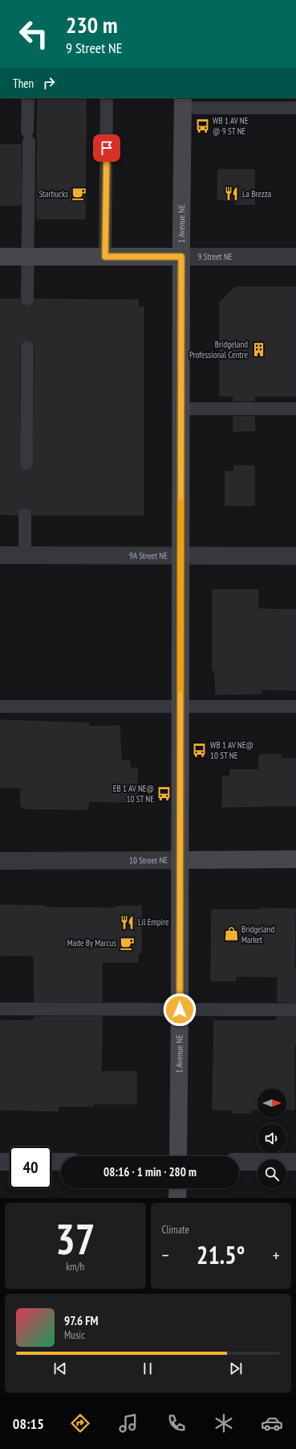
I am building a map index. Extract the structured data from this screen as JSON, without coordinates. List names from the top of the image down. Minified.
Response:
{"streets":{"street":["1 Avenue NE","9 Street NE","9A Street NE","10 Street NE"]},"crossings":[["1 Avenue NE","9 Street NE"],["1 Avenue NE","9A Street NE"],["1 Avenue NE","10 Street NE"]],"places":{"bus stop":["WB 1 AV NE @ 9 ST NE","WB 1 AV NE@ 10 ST NE","EB 1 AV NE@ 10 ST NE"],"cafe":["Starbucks","Made By Marcus"],"restaurant":["La Brezza","Lil Empire"],"building":["Bridgeland Professional Centre"],"shop":["Bridgeland Market"]},"north":"right","page":{"turn":["230 m","9 Street NE"],"then":"Then","limit":"40","trip":"08:16 · 1 min · 280 m","tile":[["37","km/h"],"Climate"],"heat":["−","21.5°","+"],"song":["97.6 FM","Music"],"tabs":"08:15"}}
